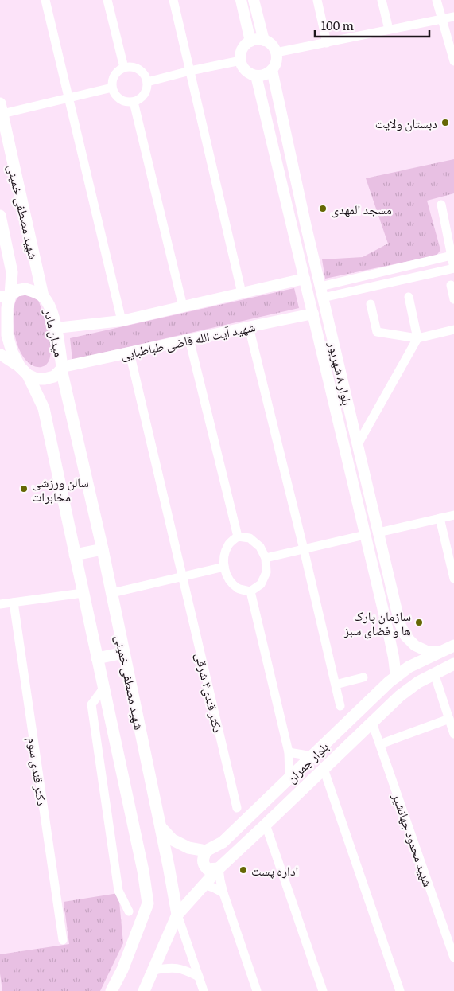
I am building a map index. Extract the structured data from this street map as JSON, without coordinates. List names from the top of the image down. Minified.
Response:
{"streets":{"main road":["شهید مصطفی خمینی","میدان مادر","بلوار چمران"],"street":["شهید آیت الله قاضی طباطبایی","بلوار ۸ شهریور","دکتر قندی۴ شرقی","دکتر قندی سوم","شهید محمود جهانشیر"]},"crossings":[["شهید مصطفی خمینی","میدان مادر"],["شهید مصطفی خمینی","شهید آیت الله قاضی طباطبایی"],["شهید مصطفی خمینی","بلوار چمران"],["میدان مادر","شهید آیت الله قاضی طباطبایی"],["شهید آیت الله قاضی طباطبایی","بلوار ۸ شهریور"],["شهید آیت الله قاضی طباطبایی","دکتر قندی۴ شرقی"],["بلوار ۸ شهریور","بلوار چمران"],["بلوار چمران","شهید محمود جهانشیر"]],"places":["دبستان ولایت","مسجد المهدی","سالن ورزشی مخابرات","سازمان پارک ها و فضای سبز","اداره پست"],"scale_bar":"100 m"}
